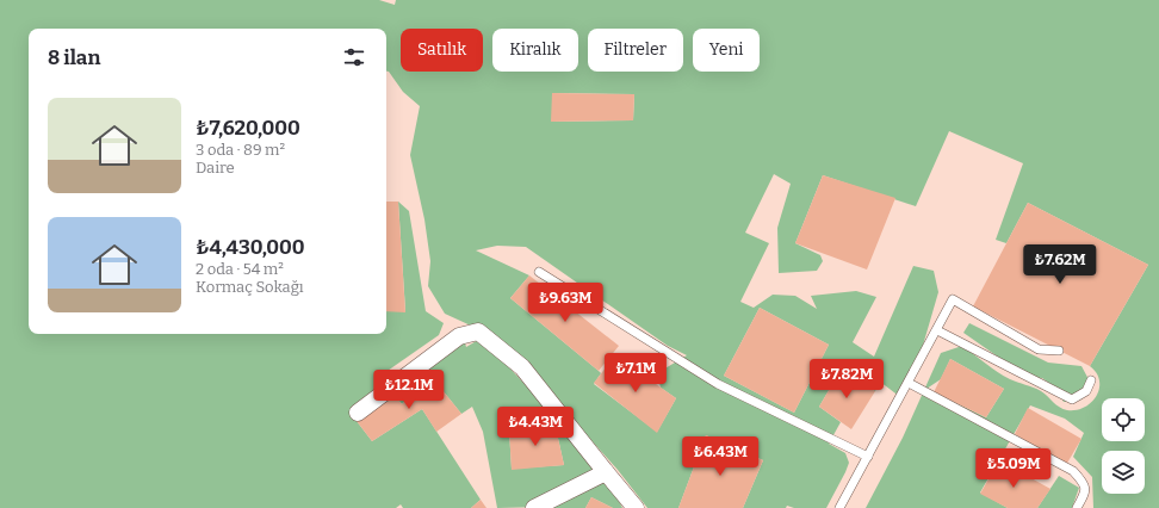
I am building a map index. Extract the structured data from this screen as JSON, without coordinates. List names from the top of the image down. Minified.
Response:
{"page":{"chip":["Satılık","Kiralık","Filtreler","Yeni"],"heading":"8 ilan","list":[{"name":"₺7,620,000","note":"3 oda · 89 m² · Daire"},{"name":"₺4,430,000","note":"2 oda · 54 m² · Kormaç Sokağı"}],"price":["₺7.62M","₺9.63M","₺7.1M","₺7.82M","₺12.1M","₺4.43M","₺6.43M","₺5.09M"]}}
